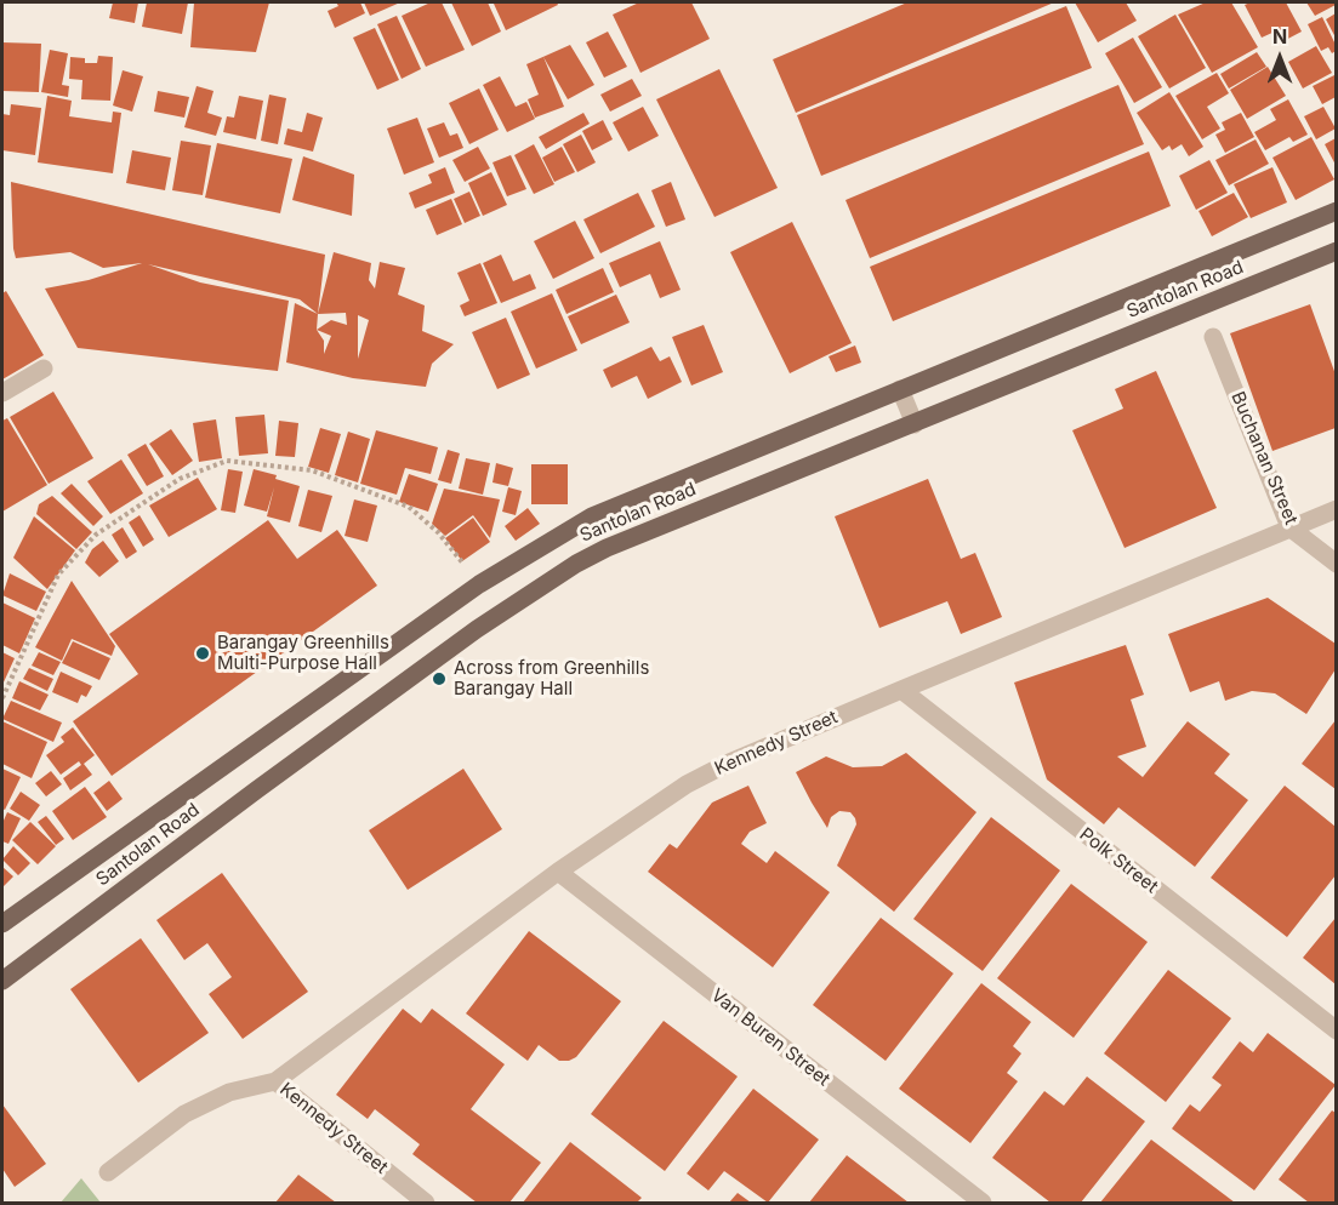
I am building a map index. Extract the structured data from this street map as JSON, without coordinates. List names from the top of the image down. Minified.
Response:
{"streets":{"main road":["Santolan Road"],"street":["Buchanan Street","Kennedy Street","Polk Street","Van Buren Street"]},"crossings":[["Buchanan Street","Kennedy Street"],["Kennedy Street","Polk Street"],["Kennedy Street","Van Buren Street"]],"places":["Barangay Greenhills Multi-Purpose Hall","Across from Greenhills Barangay Hall"],"north":"top"}
